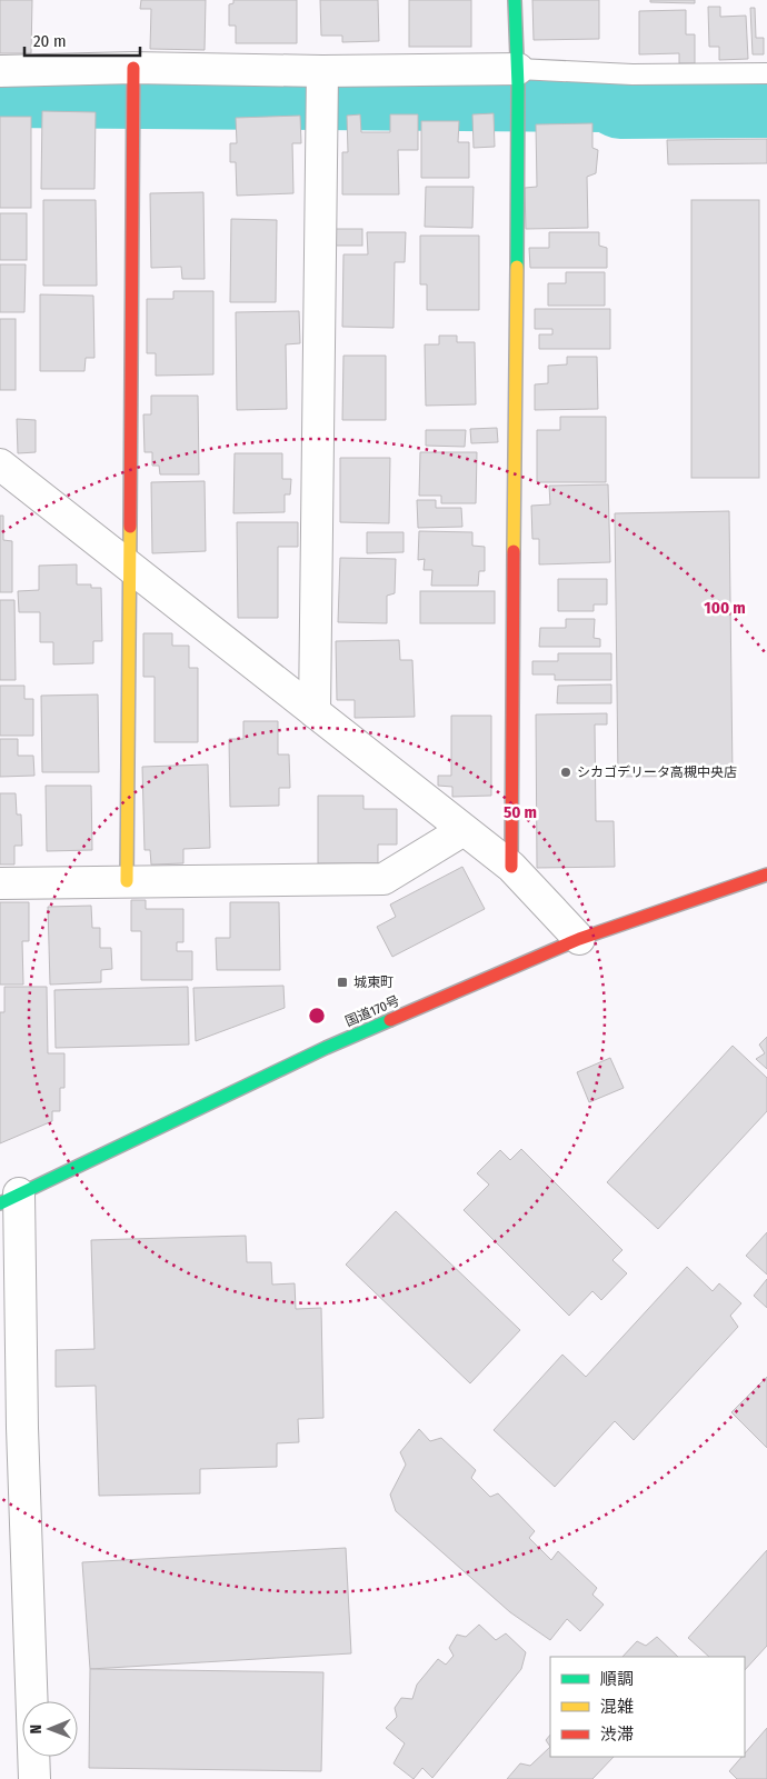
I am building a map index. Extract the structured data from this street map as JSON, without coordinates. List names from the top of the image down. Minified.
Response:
{"streets":{"main road":["国道170号"]},"places":{"other":["シカゴデリータ高槻中央店"],"transit":["城東町"]},"legend":["順調","混雑","渋滞"],"scale_bar":"20 m","north":"left","rings":["100 m","50 m"]}
